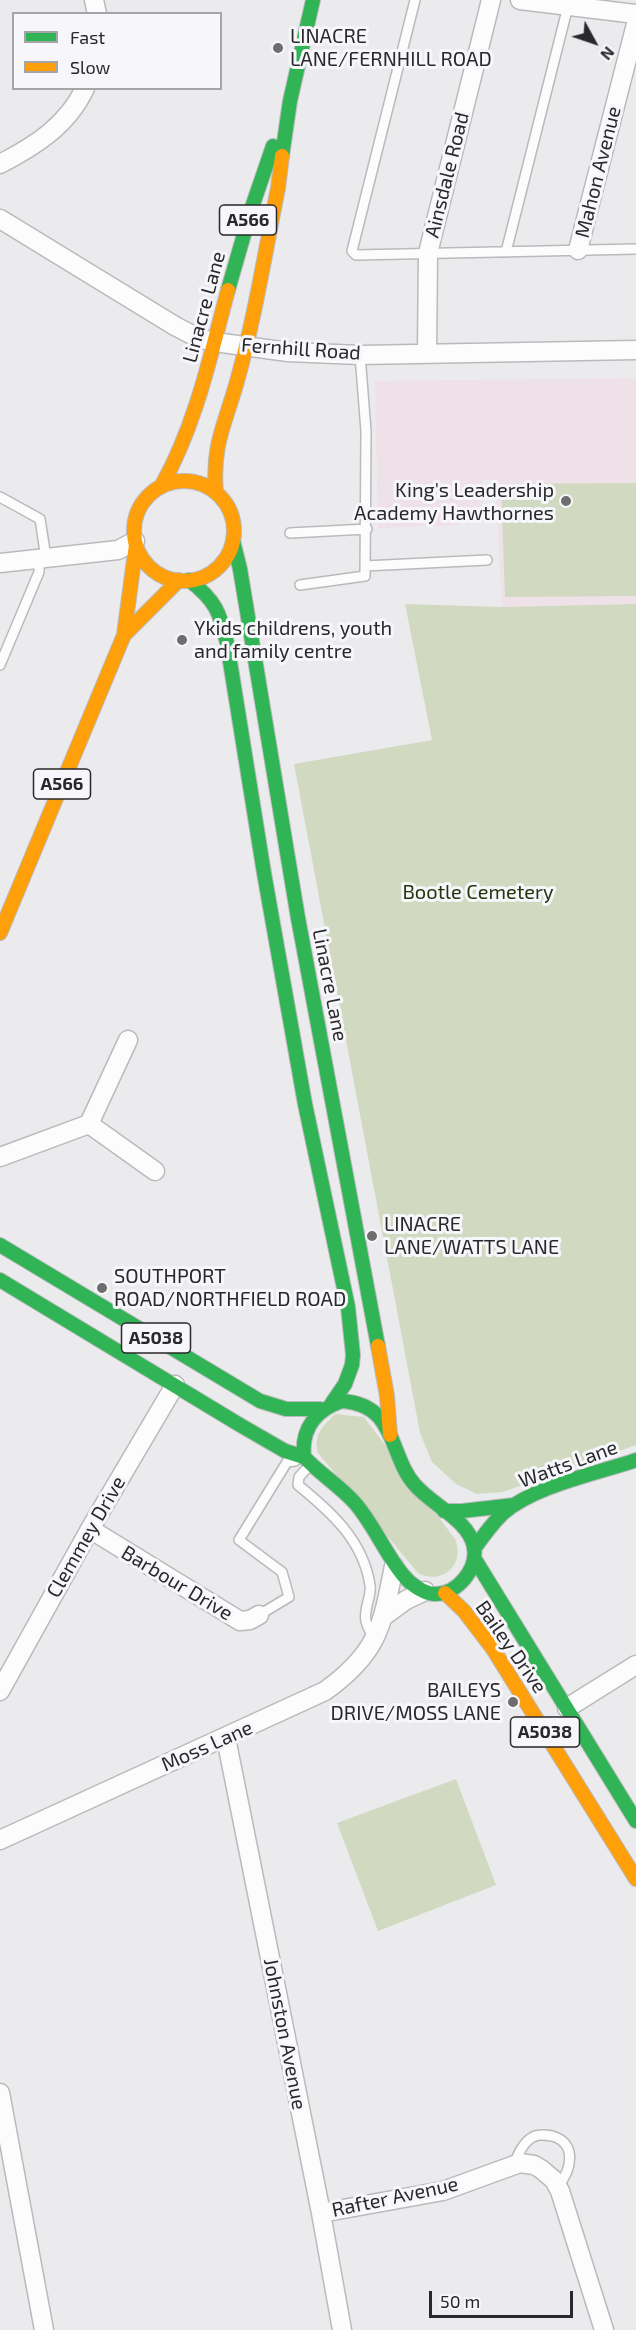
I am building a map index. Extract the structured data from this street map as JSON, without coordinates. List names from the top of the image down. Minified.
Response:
{"streets":{"main road":["A566","Linacre Lane","A5038","Watts Lane","Bailey Drive"],"street":["Mahon Avenue","Ainsdale Road","Fernhill Road","Clemmey Drive","Barbour Drive","Moss Lane","Johnston Avenue","Rafter Avenue"]},"crossings":[["Ainsdale Road","Fernhill Road"],["A566","Linacre Lane"],["Linacre Lane","Fernhill Road"],["Linacre Lane","A5038"],["A5038","Watts Lane"],["A5038","Clemmey Drive"],["A5038","Barbour Drive"],["A5038","Bailey Drive"],["A5038","Moss Lane"],["Watts Lane","Bailey Drive"],["Clemmey Drive","Barbour Drive"],["Moss Lane","Johnston Avenue"],["Johnston Avenue","Rafter Avenue"]],"parks":["Bootle Cemetery"],"places":["LINACRE LANE/FERNHILL ROAD","King's Leadership Academy Hawthornes","Ykids childrens, youth and family centre","LINACRE LANE/WATTS LANE","SOUTHPORT ROAD/NORTHFIELD ROAD","BAILEYS DRIVE/MOSS LANE"],"legend":["Fast","Slow"],"scale_bar":"50 m","north":"bottom right"}
